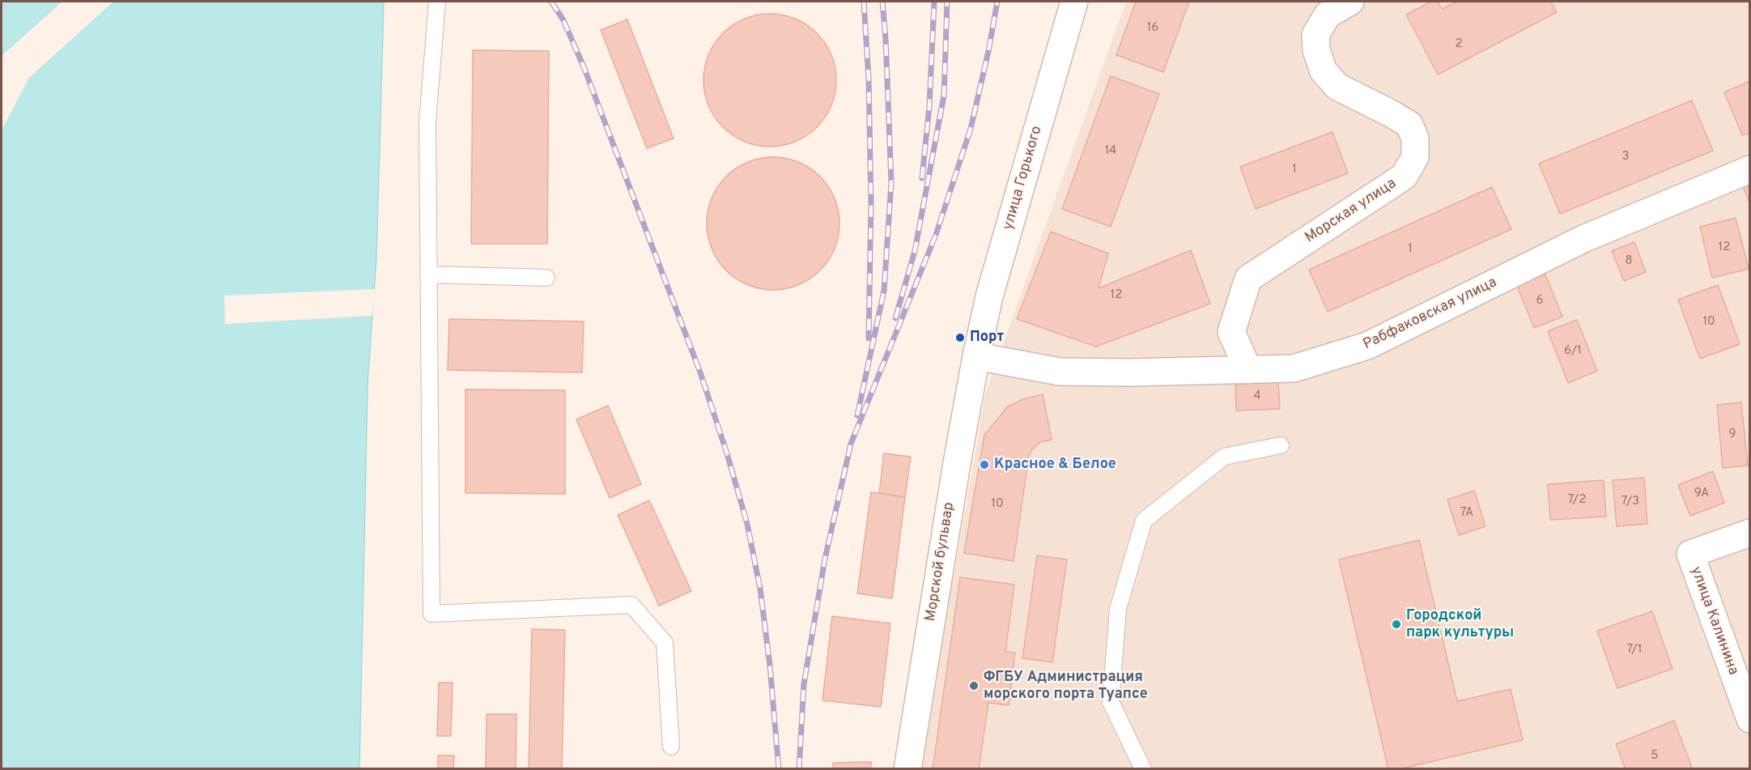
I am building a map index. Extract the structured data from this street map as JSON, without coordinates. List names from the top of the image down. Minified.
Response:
{"streets":{"street":["улица Горького","Морская улица","Рабфаковская улица","Морской бульвар","улица Калинина"]},"crossings":[["улица Горького","Рабфаковская улица"],["улица Горького","Морской бульвар"],["Морская улица","Рабфаковская улица"],["Рабфаковская улица","Морской бульвар"]],"places":["Порт","Красное & Белое","Городской парк культуры","ФГБУ Администрация морского порта Туапсе"],"house_numbers":["16","2","14","3","1","12","1","8","12","6","10","6/1","4","9","9А","7/2","7/3","10","7А","7/1","5"]}
